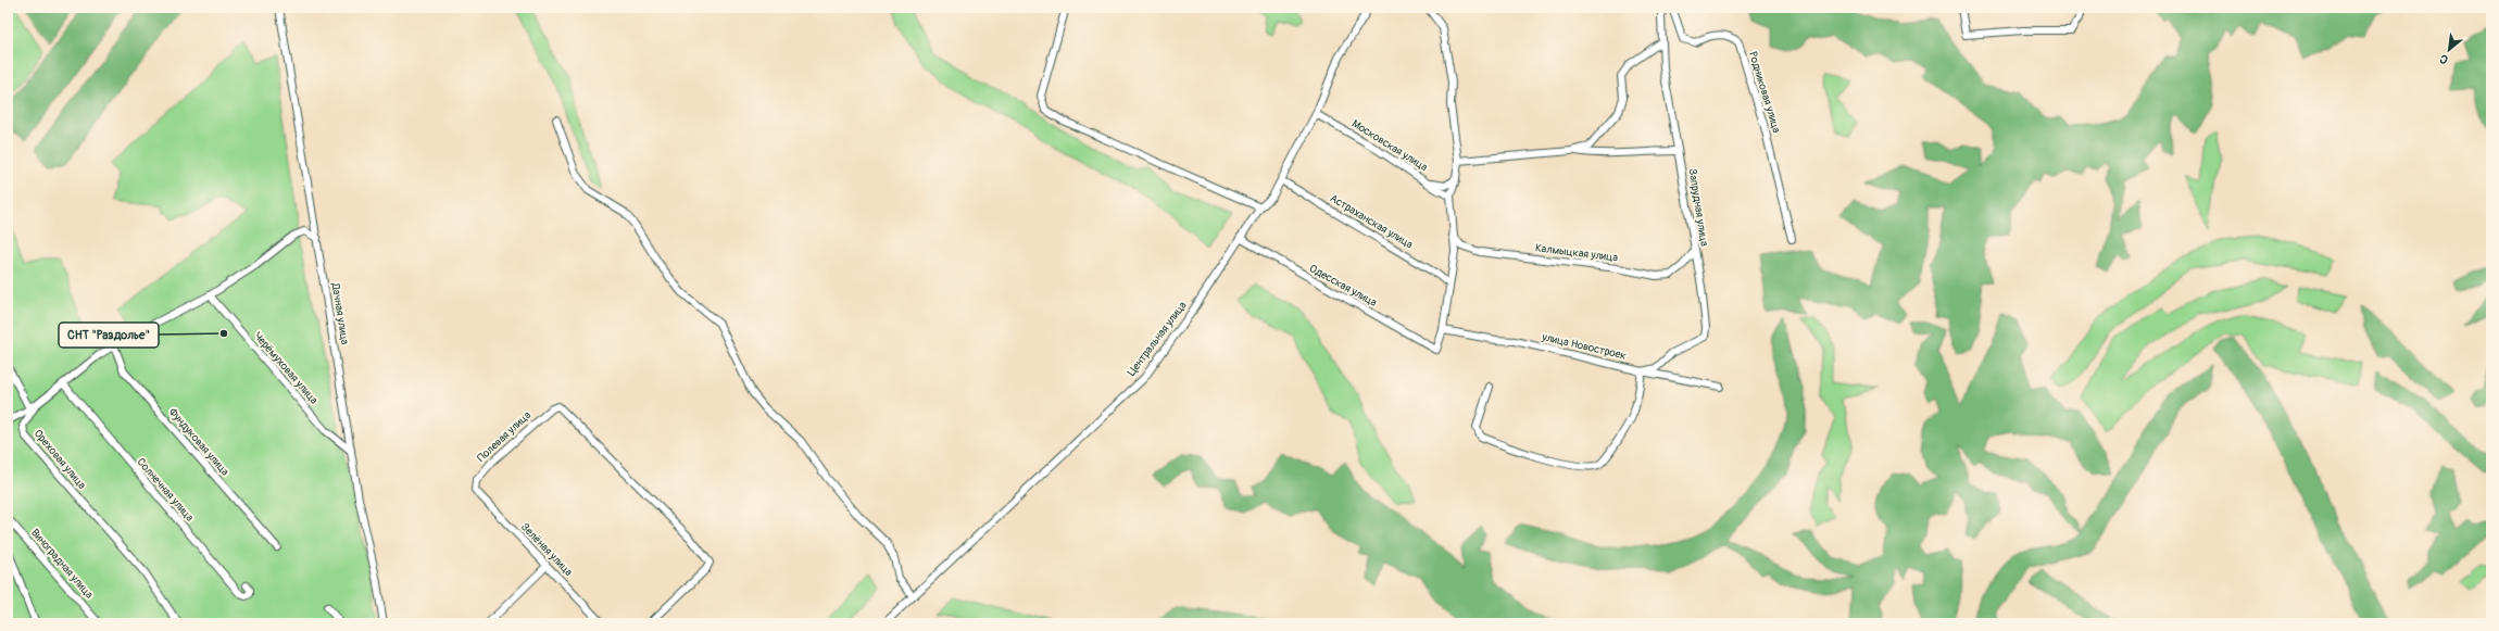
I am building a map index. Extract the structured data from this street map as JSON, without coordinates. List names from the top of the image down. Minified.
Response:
{"streets":{"street":["Родниковая улица","Московская улица","Запрудная улица","Астраханская улица","Калмыцкая улица","Одесская улица","Дачная улица","Центральная улица","улица Новостроек","Черёмуховая улица","Полевая улица","Фундуковая улица","Ореховая улица","Солнечная улица","Зелёная улица","Виноградная улица"]},"crossings":[["Московская улица","Центральная улица"],["Запрудная улица","Калмыцкая улица"],["Запрудная улица","улица Новостроек"],["Астраханская улица","Центральная улица"],["Одесская улица","Центральная улица"],["Одесская улица","улица Новостроек"],["Дачная улица","Черёмуховая улица"],["Дачная улица","Ореховая улица"],["Черёмуховая улица","Ореховая улица"],["Полевая улица","Зелёная улица"],["Фундуковая улица","Ореховая улица"],["Ореховая улица","Солнечная улица"]],"places":["СНТ \"Раздолье\""],"north":"bottom left"}
